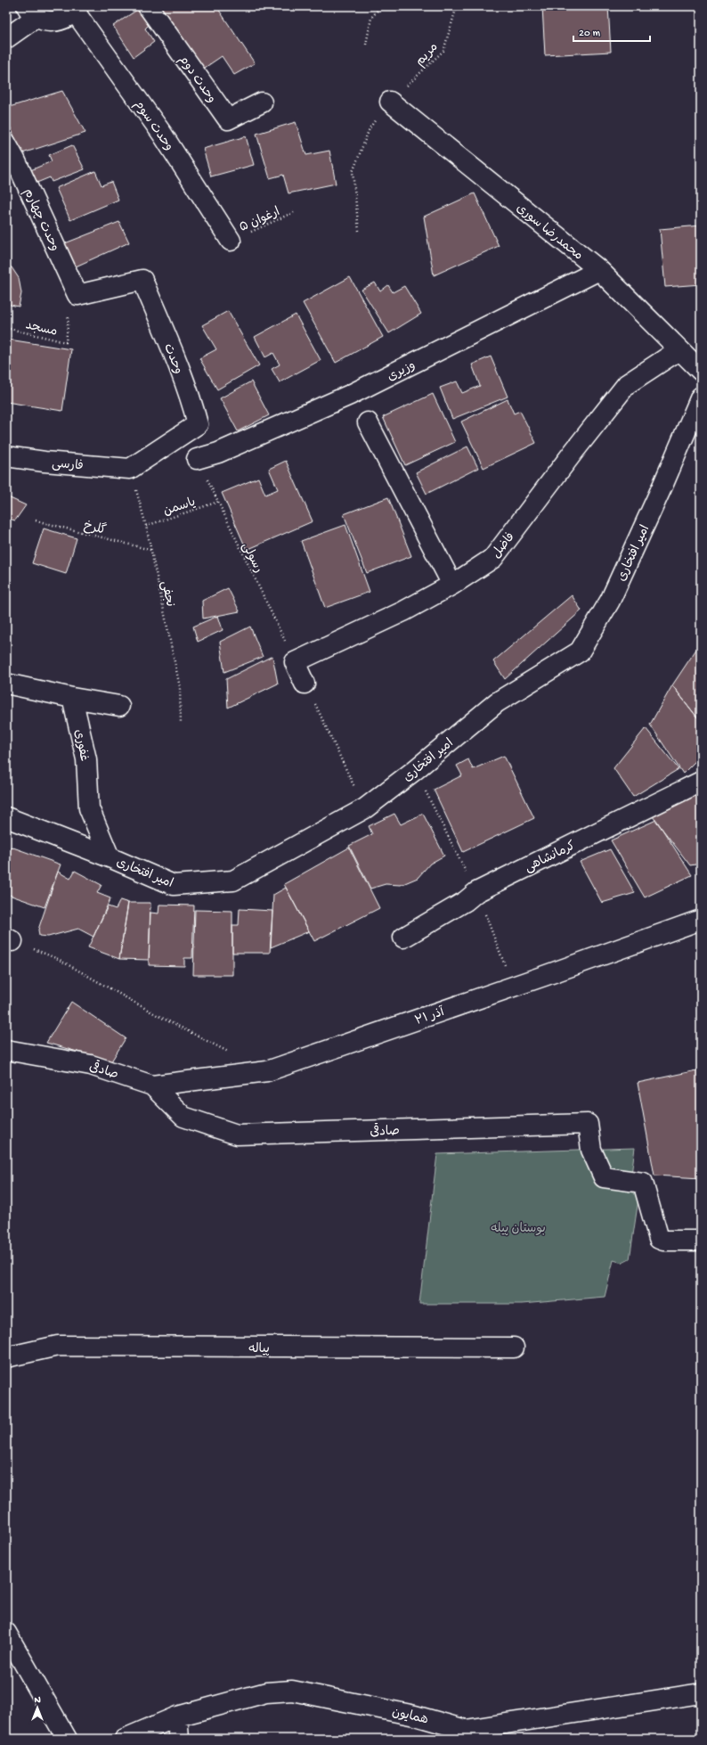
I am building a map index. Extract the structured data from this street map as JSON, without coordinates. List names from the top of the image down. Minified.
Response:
{"streets":{"street":["وحدت دوم","وحدت سوم","وحدت چهارم","محمدرضا سوری","وحدت","وزیری","فارسی","فاضل","امیر افتخاری","غفوری","کرمانشاهی","۲۱ آذر","صادقی","پیاله","همایون"],"path":["مریم","ارغوان ۵","مسجد","یاسمن","گلرخ","رسولی","نجفی"]},"crossings":[["مریم","محمدرضا سوری"],["وحدت سوم","ارغوان ۵"],["وحدت چهارم","مسجد"],["وحدت چهارم","وحدت"],["محمدرضا سوری","وزیری"],["محمدرضا سوری","فاضل"],["مسجد","وحدت"],["وحدت","فارسی"],["وحدت","نجفی"],["وزیری","رسولی"],["فارسی","نجفی"],["یاسمن","رسولی"],["یاسمن","نجفی"],["گلرخ","نجفی"],["فاضل","رسولی"],["امیر افتخاری","غفوری"],["۲۱ آذر","صادقی"]],"parks":["بوستان پیله"],"scale_bar":"20 m","north":"top"}
